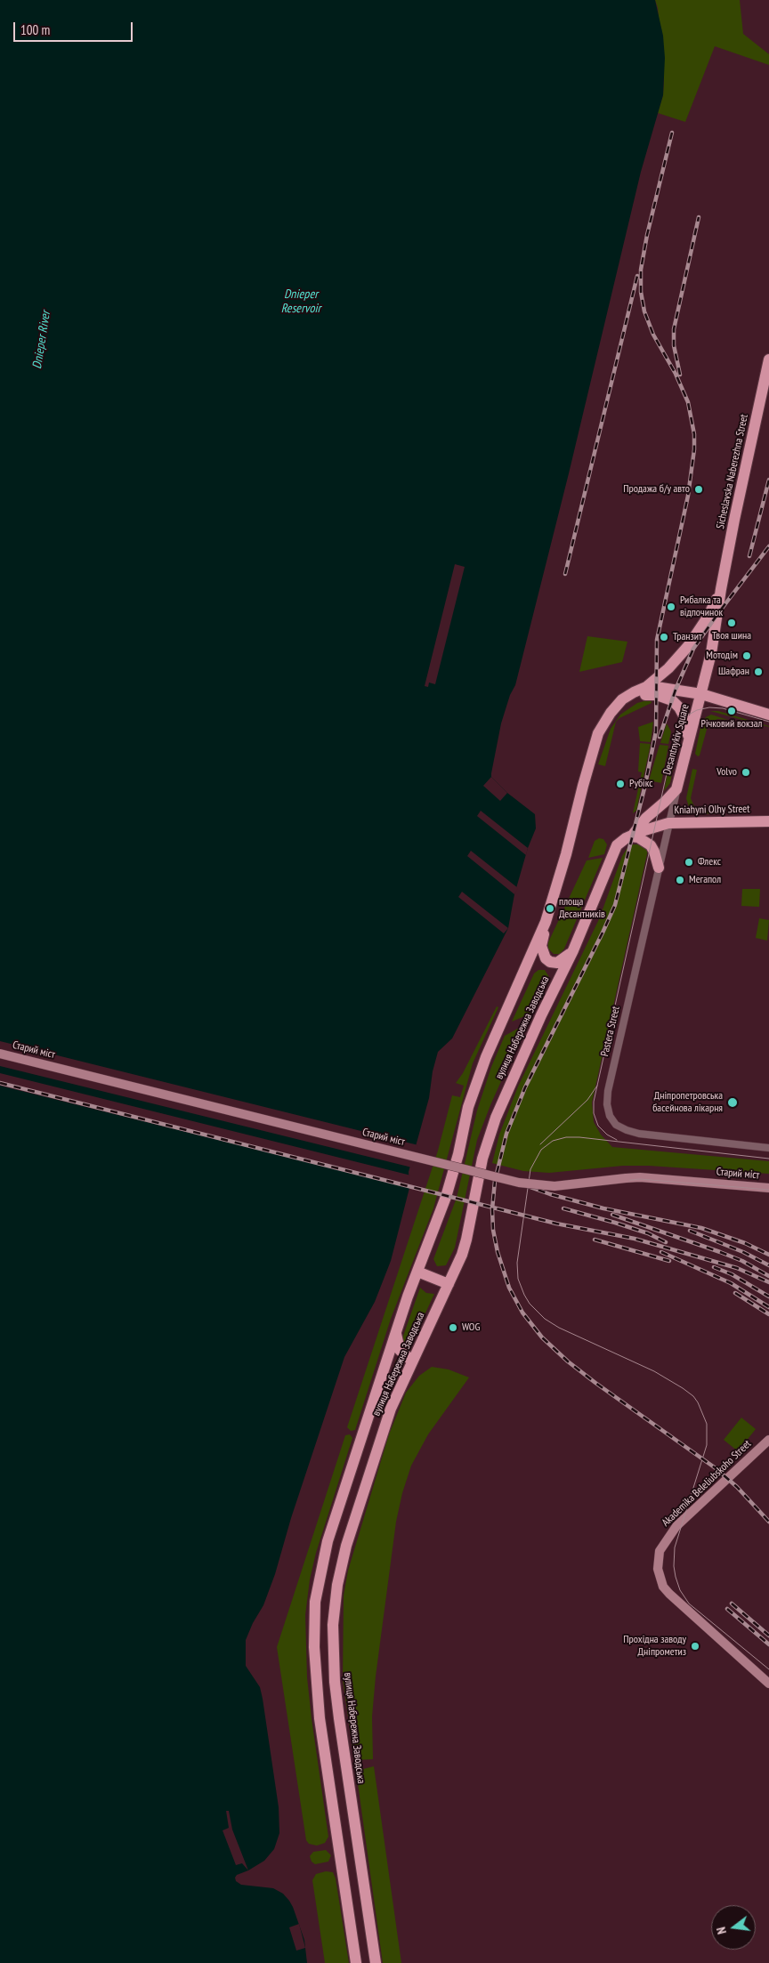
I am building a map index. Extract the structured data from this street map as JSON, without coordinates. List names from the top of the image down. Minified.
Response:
{"streets":{"main road":["Sicheslavska Naberezhna Street","Desantnykiv Square","Kniahyni Olhy Street","вулиця Набережна Заводська","Старий міст","Akademika Beleliubskoho Street"],"street":["Pastera Street"]},"crossings":[["Sicheslavska Naberezhna Street","Desantnykiv Square"],["Desantnykiv Square","Kniahyni Olhy Street"],["Desantnykiv Square","вулиця Набережна Заводська"],["Desantnykiv Square","Pastera Street"],["Kniahyni Olhy Street","вулиця Набережна Заводська"],["Kniahyni Olhy Street","Pastera Street"]],"water":["Dnieper Reservoir","Dnieper River"],"places":["Продажа б/у авто","Рибалка та відпочинок","Твоя шина","Транзит","Мотодім","Шафран","Річковий вокзал","Volvo","Рубікс","Флекс","Мегапол","площа Десантників","Дніпропетровська басейнова лікарня","WOG","Прохідна заводу Дніпрометиз"],"scale_bar":"100 m","north":"left"}
